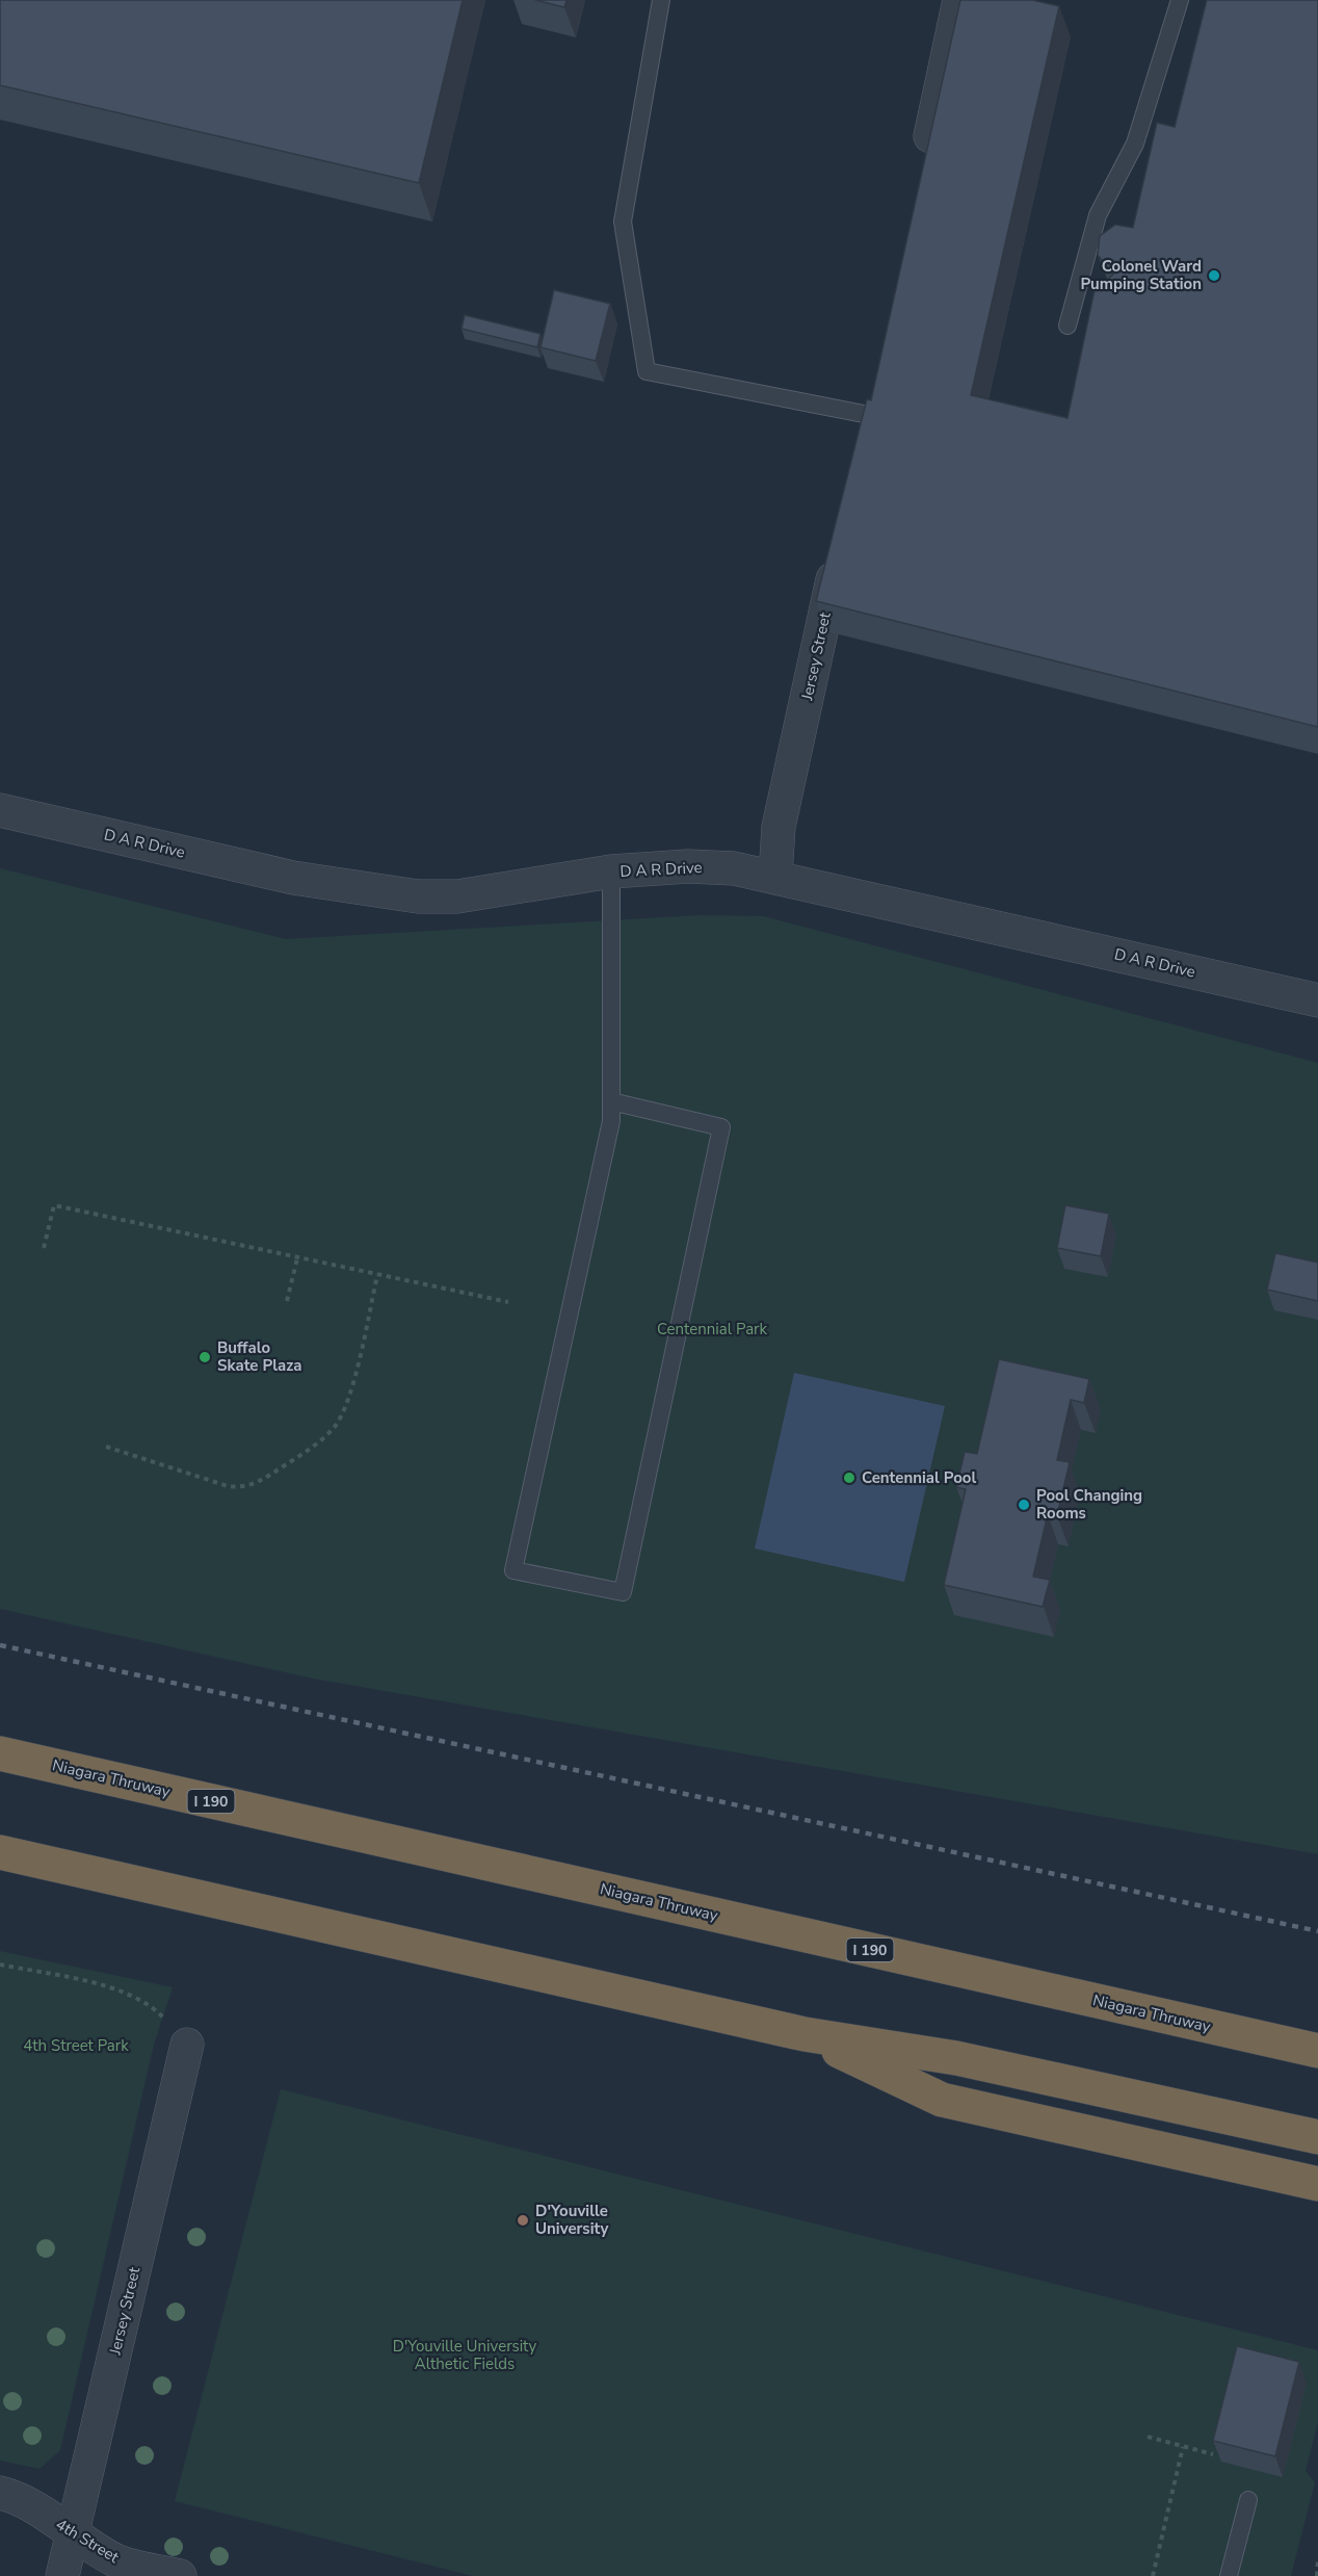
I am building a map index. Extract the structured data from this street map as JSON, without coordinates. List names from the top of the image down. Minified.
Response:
{"streets":{"highway":["Niagara Thruway","I 190"],"street":["Jersey Street","D A R Drive","4th Street"]},"crossings":[["Jersey Street","D A R Drive"],["Jersey Street","4th Street"]],"parks":["Centennial Park","4th Street Park","D'Youville University Althetic Fields"],"places":["Colonel Ward Pumping Station","Buffalo Skate Plaza","Centennial Pool","Pool Changing Rooms","D'Youville University"]}
